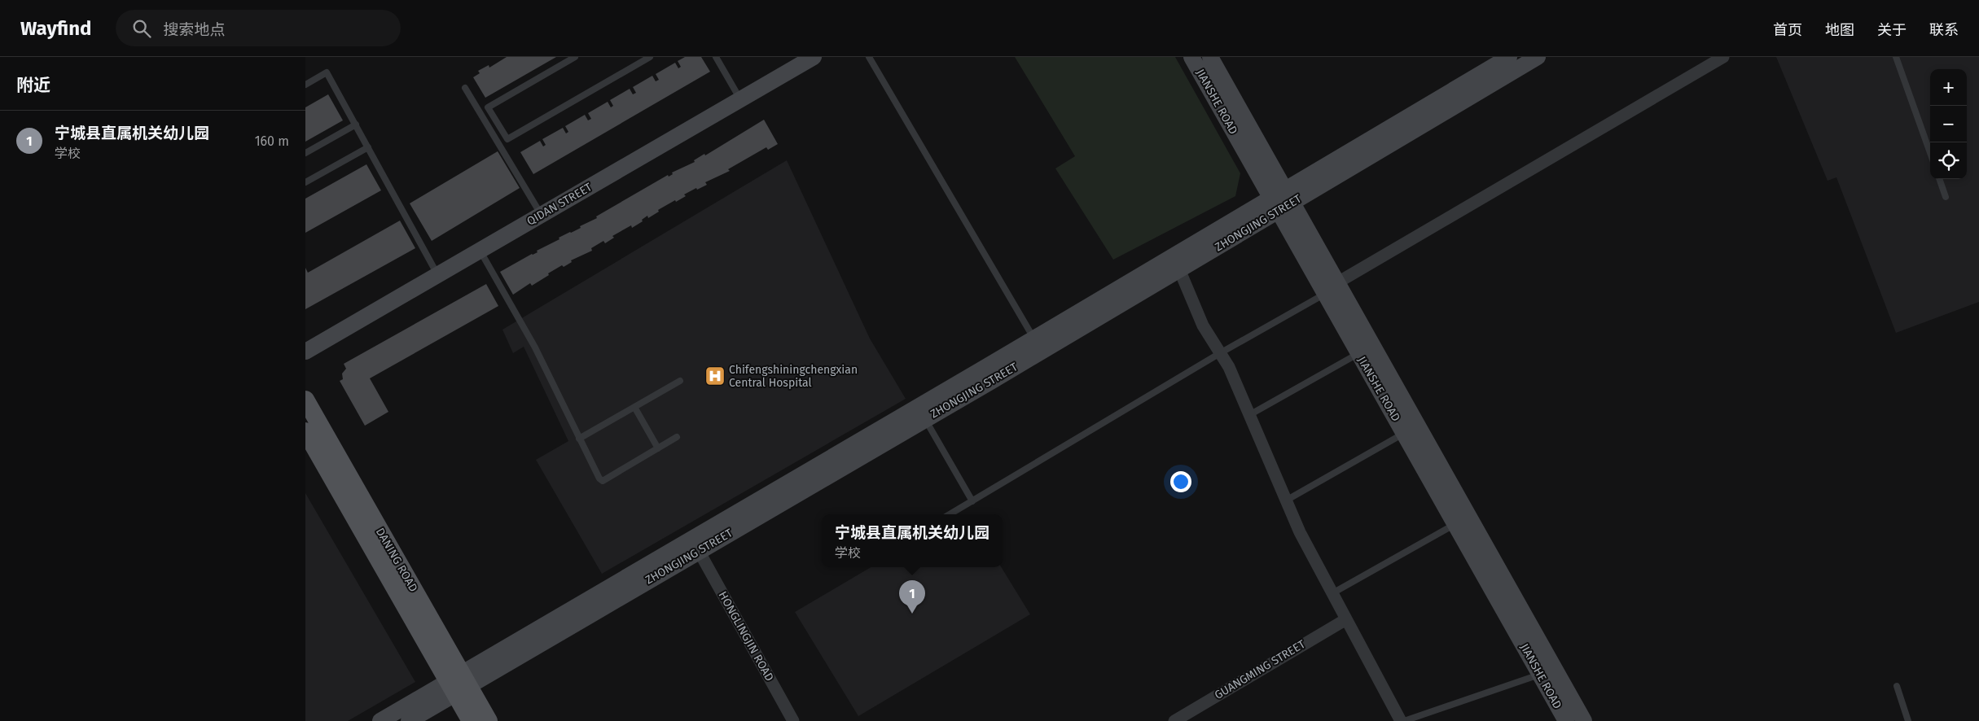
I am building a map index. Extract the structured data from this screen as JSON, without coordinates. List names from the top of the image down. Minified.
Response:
{"streets":{"main road":["JIANSHE ROAD","QIDAN STREET","ZHONGJING STREET","DANING ROAD"],"street":["HONGLINGJIN ROAD","GUANGMING STREET"]},"crossings":[["JIANSHE ROAD","ZHONGJING STREET"],["ZHONGJING STREET","DANING ROAD"],["ZHONGJING STREET","HONGLINGJIN ROAD"]],"places":{"hospital":["Chifengshiningchengxian Central Hospital"]},"page":{"header":"Wayfind","search":"搜索地点","nav":["首页","地图","关于","联系"],"heading":"附近","map_buttons":["+","−"],"list":[{"mark":"1","name":"宁城县直属机关幼儿园","note":"学校","value":"160 m"}],"popup":["宁城县直属机关幼儿园","学校"],"pins":"1"}}
